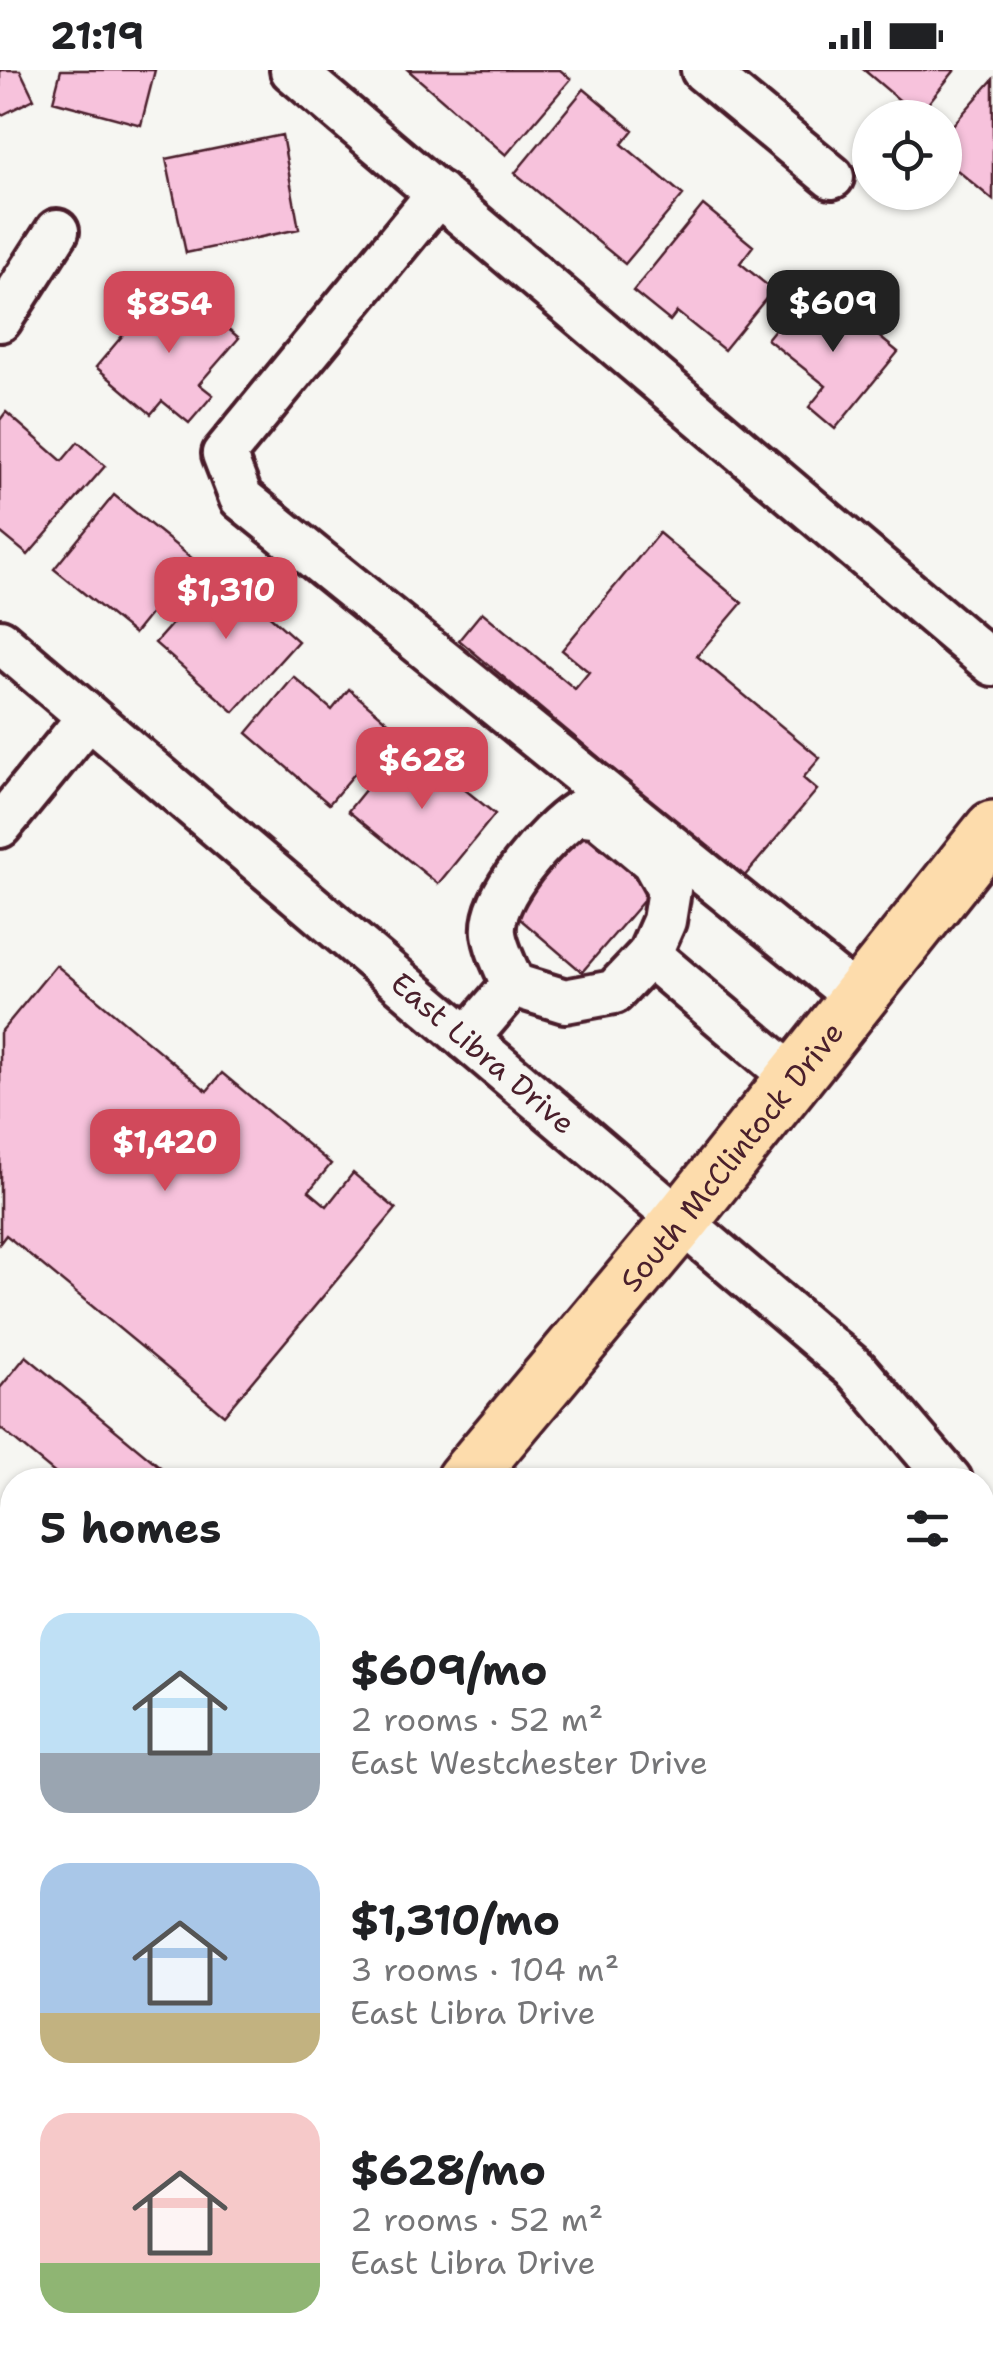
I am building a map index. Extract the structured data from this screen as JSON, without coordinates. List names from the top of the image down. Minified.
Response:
{"streets":{"main road":["South McClintock Drive"],"street":["East Libra Drive"]},"crossings":[["East Libra Drive","South McClintock Drive"]],"page":{"status":"21:19","price":["$609","$854","$1,310","$628","$1,420"],"heading":"5 homes","list":[{"name":"$609/mo","note":"2 rooms · 52 m² · East Westchester Drive"},{"name":"$1,310/mo","note":"3 rooms · 104 m² · East Libra Drive"},{"name":"$628/mo","note":"2 rooms · 52 m² · East Libra Drive"}]}}
